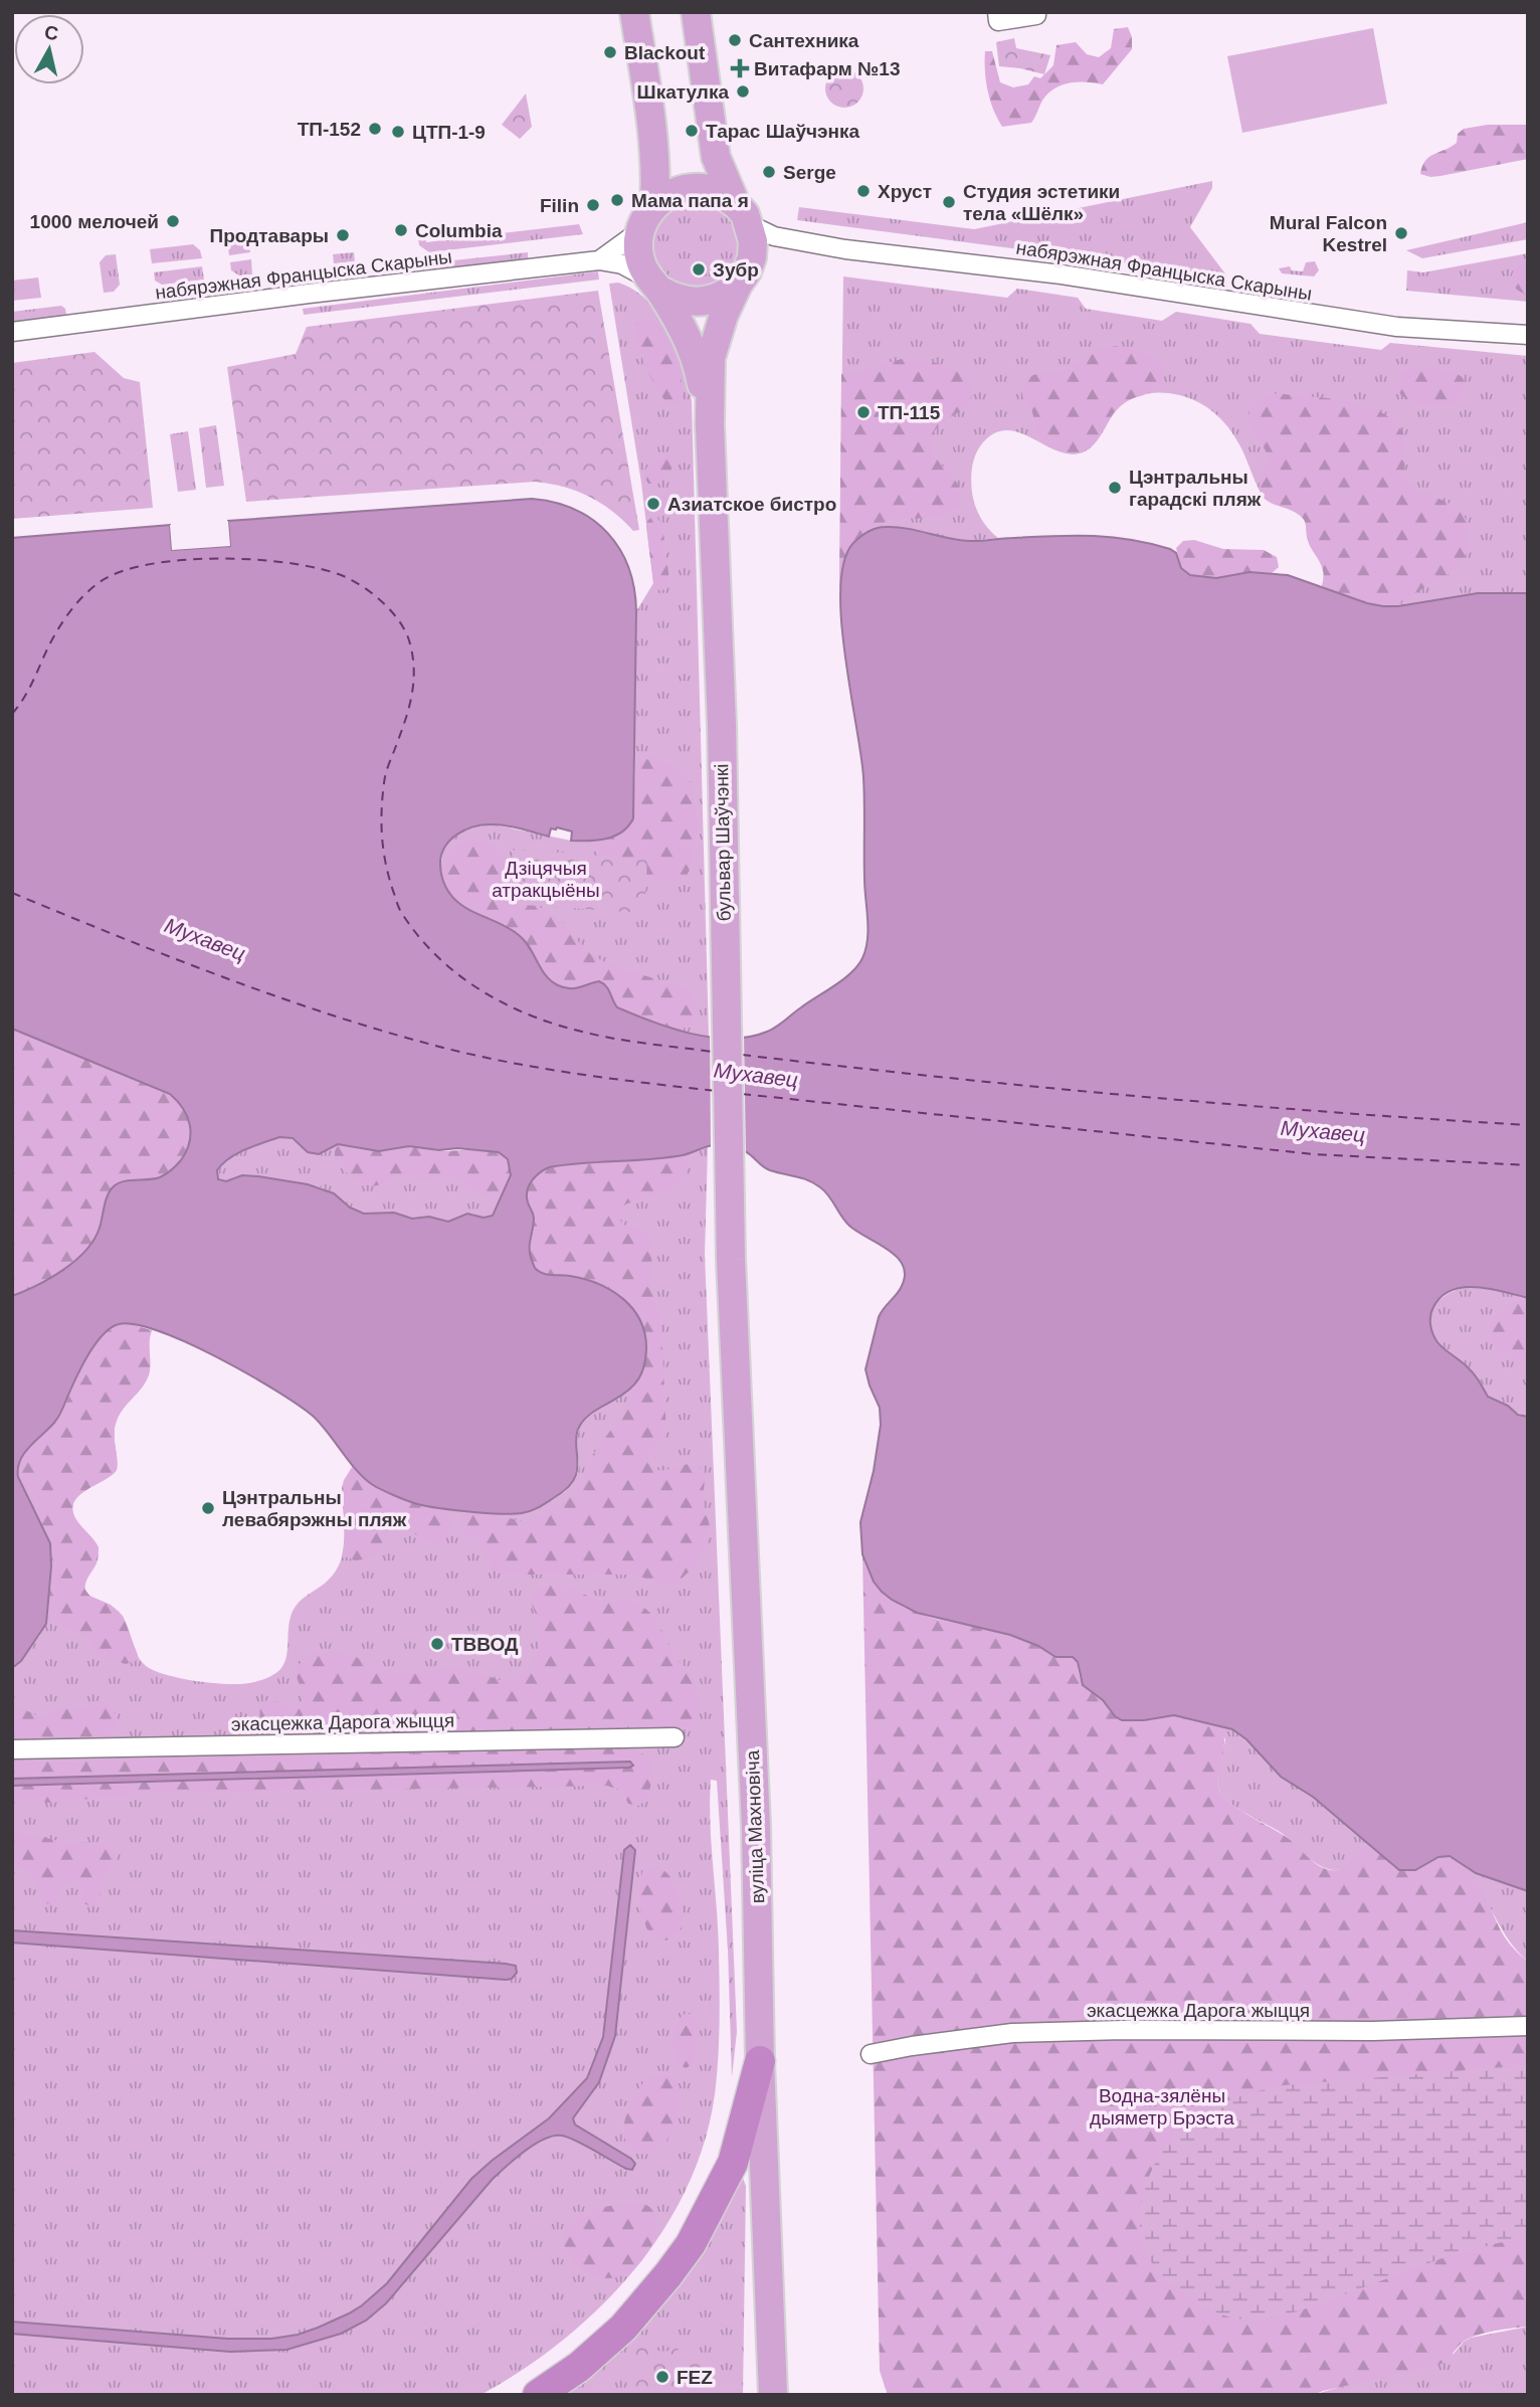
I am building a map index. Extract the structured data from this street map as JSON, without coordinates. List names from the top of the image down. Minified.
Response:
{"streets":{"main road":["бульвар Шаўчэнкі","вуліца Махновіча"],"street":["набярэжная Францыска Скарыны","экасцежка Дарога жыцця"]},"crossings":[["набярэжная Францыска Скарыны","бульвар Шаўчэнкі"],["бульвар Шаўчэнкі","вуліца Махновіча"]],"water":["Мухавец"],"parks":["Дзіцячыя атракцыёны","Водна-зялёны дыяметр Брэста"],"places":{"other":["Сантехника","Blackout","Шкатулка","ТП-152","Тарас Шаўчэнка","ЦТП-1-9","Serge","Хруст","Мама папа я","Студия эстетики тела «Шёлк»","Filin","1000 мелочей","Columbia","Mural Falcon Kestrel","Продтавары","Зубр","ТП-115","Цэнтральны гарадскі пляж","Азиатское бистро","Цэнтральны левабярэжны пляж","ТВВОД","FEZ"],"health":["Витафарм №13"]},"north":"top"}
